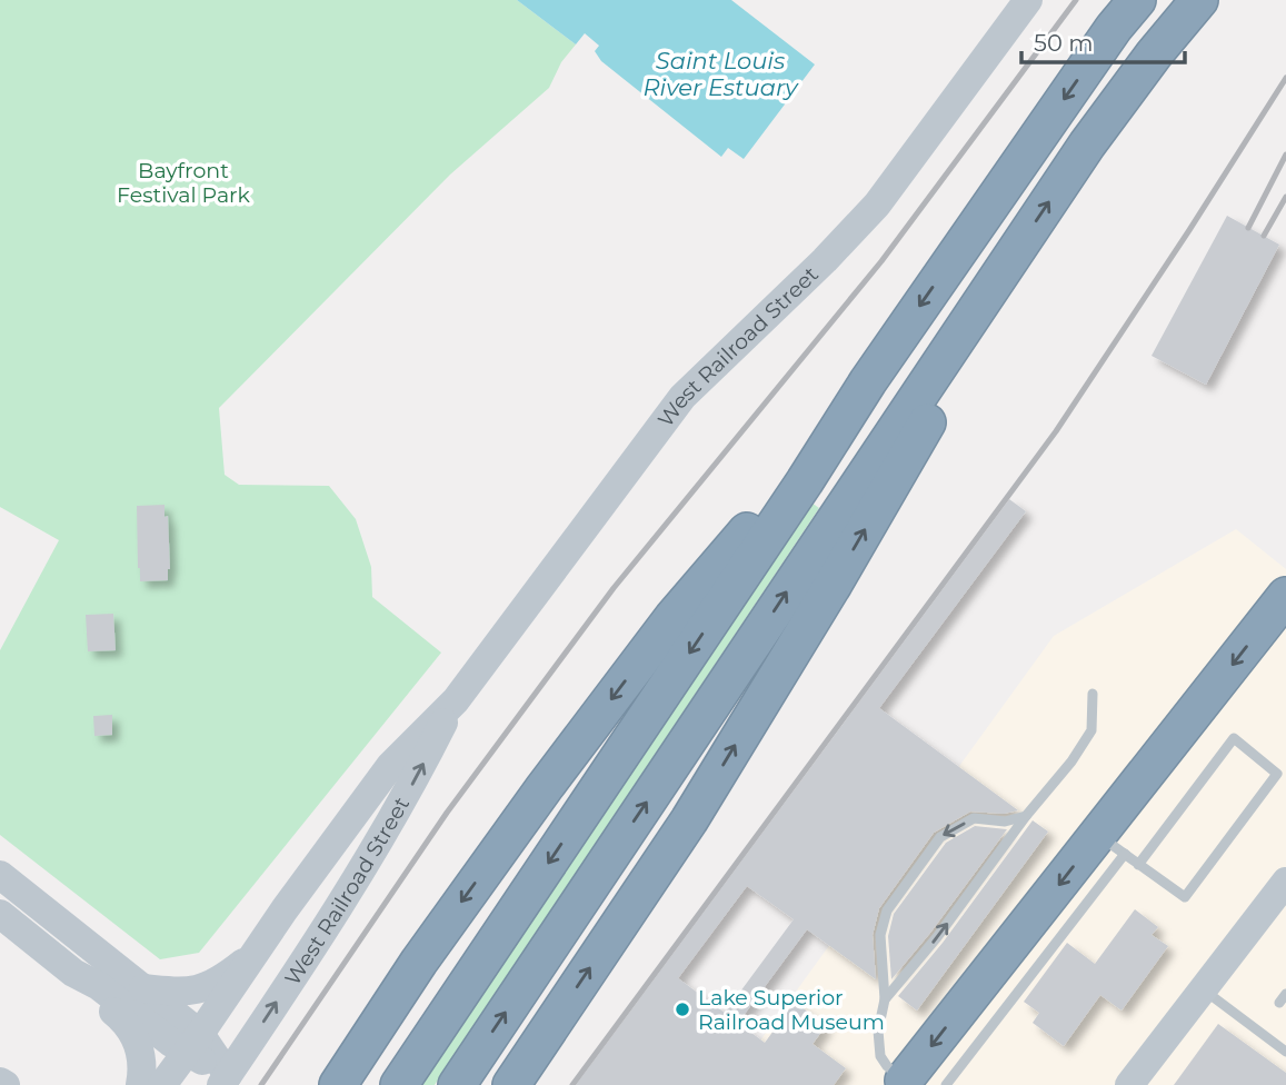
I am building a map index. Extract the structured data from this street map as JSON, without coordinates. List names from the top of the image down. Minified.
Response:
{"streets":{"street":["West Railroad Street"]},"water":["Saint Louis River Estuary"],"parks":["Bayfront Festival Park"],"places":["Lake Superior Railroad Museum"],"scale_bar":"50 m"}
